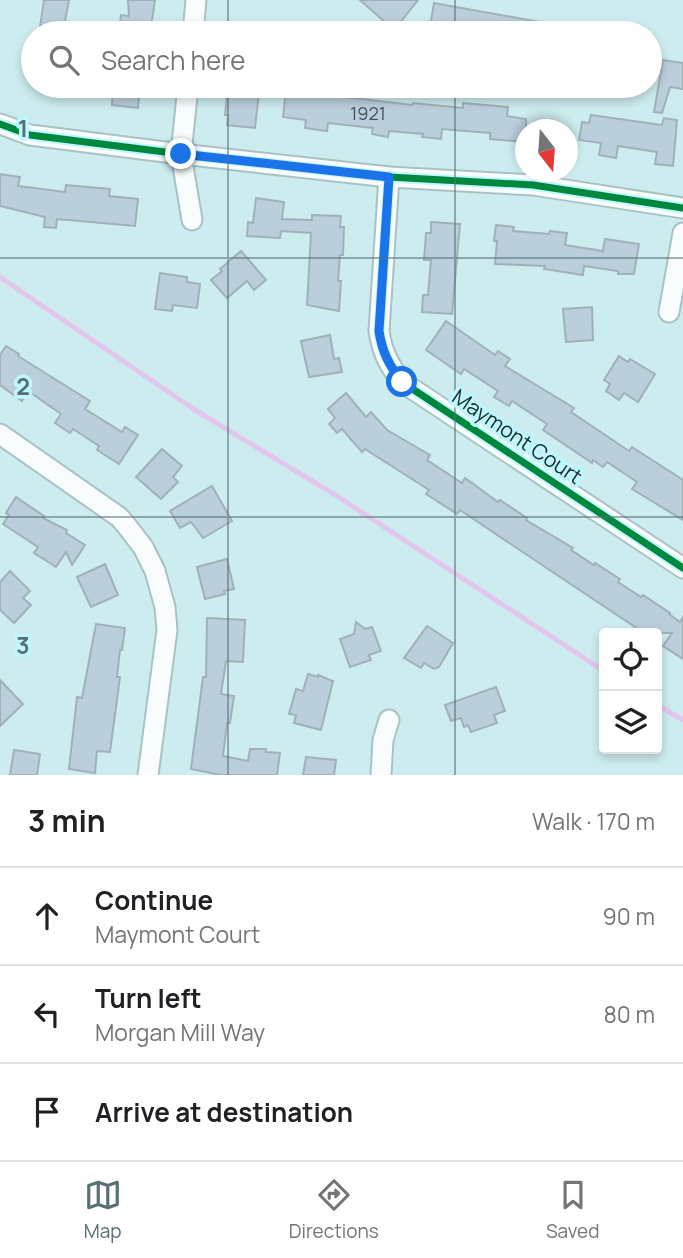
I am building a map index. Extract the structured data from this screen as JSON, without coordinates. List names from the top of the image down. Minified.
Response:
{"streets":{"street":["Maymont Court"]},"house_numbers":["1921"],"north":"bottom","page":{"search":"Search here","heading":["3 min","Walk · 170 m"],"list":[["Continue","Maymont Court","90 m"],["Turn left","Morgan Mill Way","80 m"],"Arrive at destination"],"nav":["Map","Directions","Saved"]},"grid":{"rows":["1","2","3"]}}
